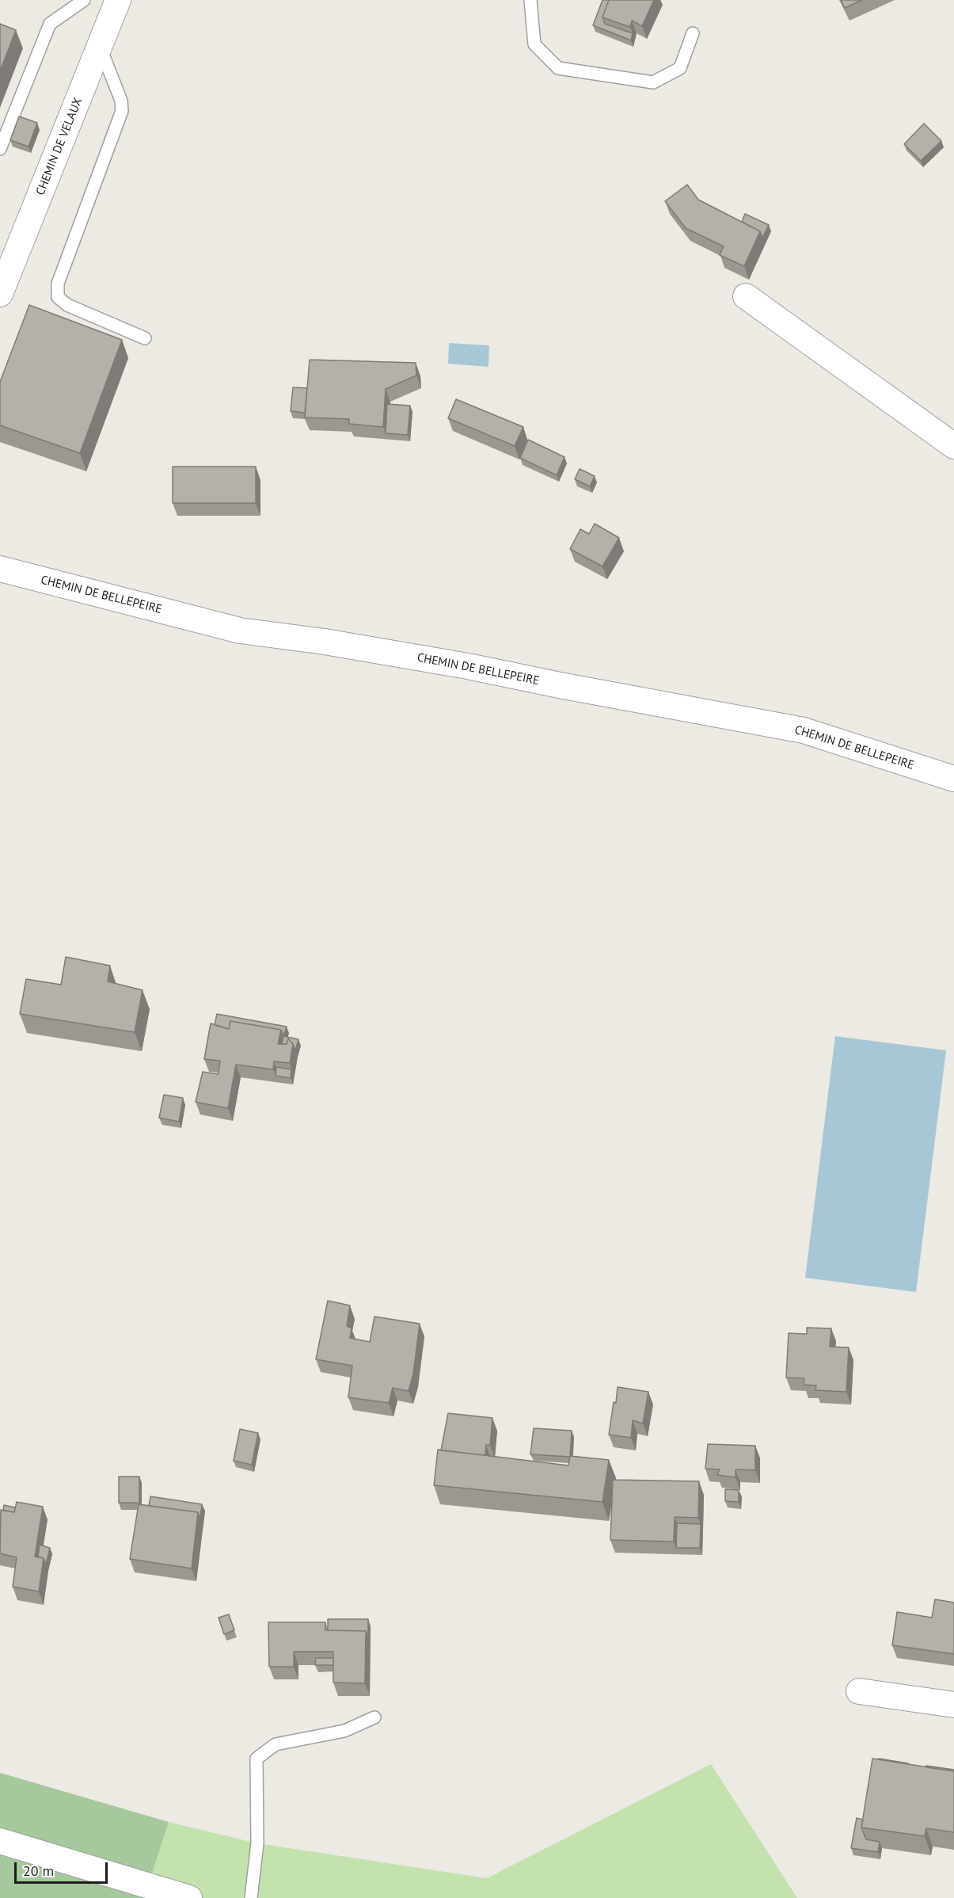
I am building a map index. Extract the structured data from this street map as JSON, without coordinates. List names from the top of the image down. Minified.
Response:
{"streets":{"street":["CHEMIN DE VELAUX","CHEMIN DE BELLEPEIRE"]},"scale_bar":"20 m"}
